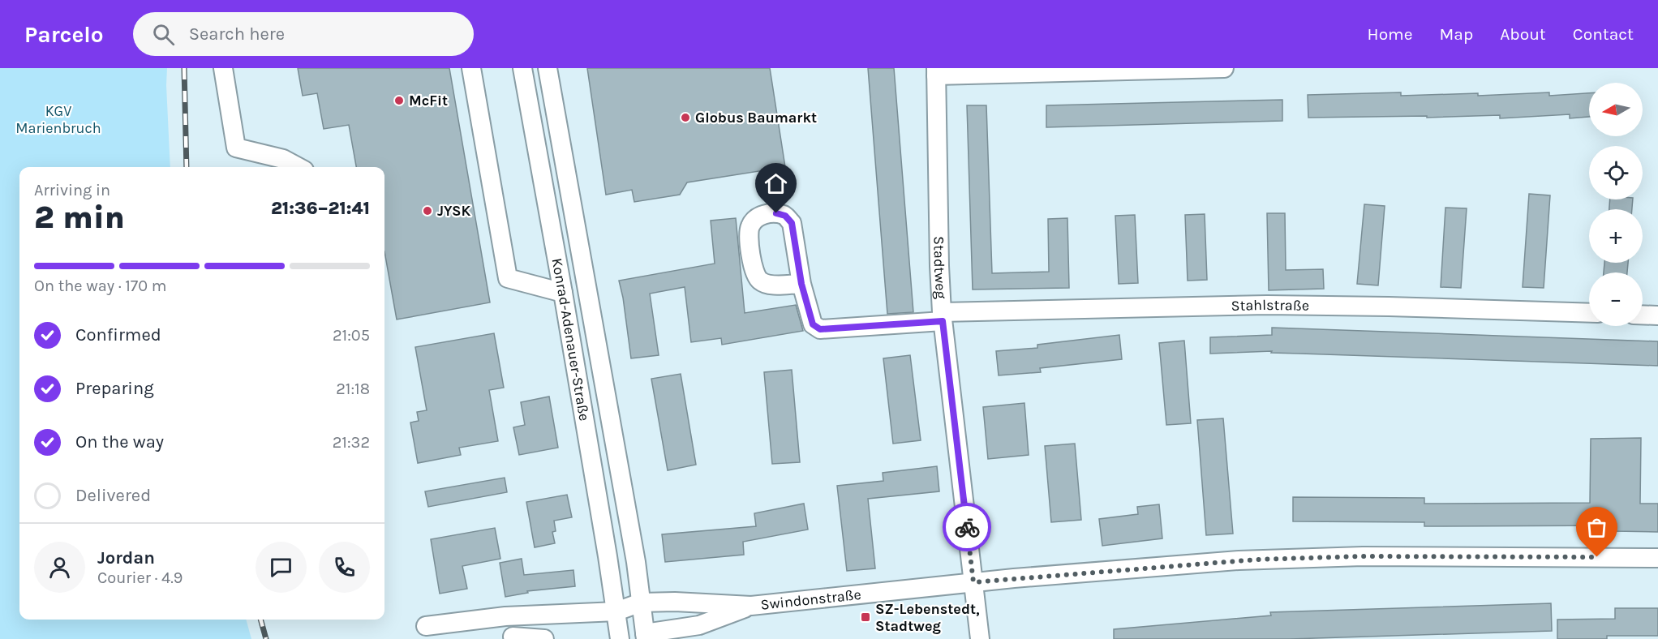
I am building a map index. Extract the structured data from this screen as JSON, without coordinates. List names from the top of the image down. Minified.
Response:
{"streets":{"street":["Stadtweg","Stahlstraße","Konrad-Adenauer-Straße","Swindonstraße"]},"crossings":[["Stadtweg","Stahlstraße"],["Stadtweg","Swindonstraße"],["Konrad-Adenauer-Straße","Swindonstraße"]],"parks":["KGV Marienbruch"],"places":{"other":["McFit","Globus Baumarkt","JYSK"],"transit":["SZ-Lebenstedt, Stadtweg"]},"north":"left","page":{"header":"Parcelo","search":"Search here","nav":["Home","Map","About","Contact"],"map_buttons":["+","−"],"heading":["2 min","Arriving in","21:36–21:41"],"panel":["Jordan","Courier · 4.9"],"bar":"On the way · 170 m","list":[["Confirmed","21:05"],["Preparing","21:18"],["On the way","21:32"],"Delivered"]}}
